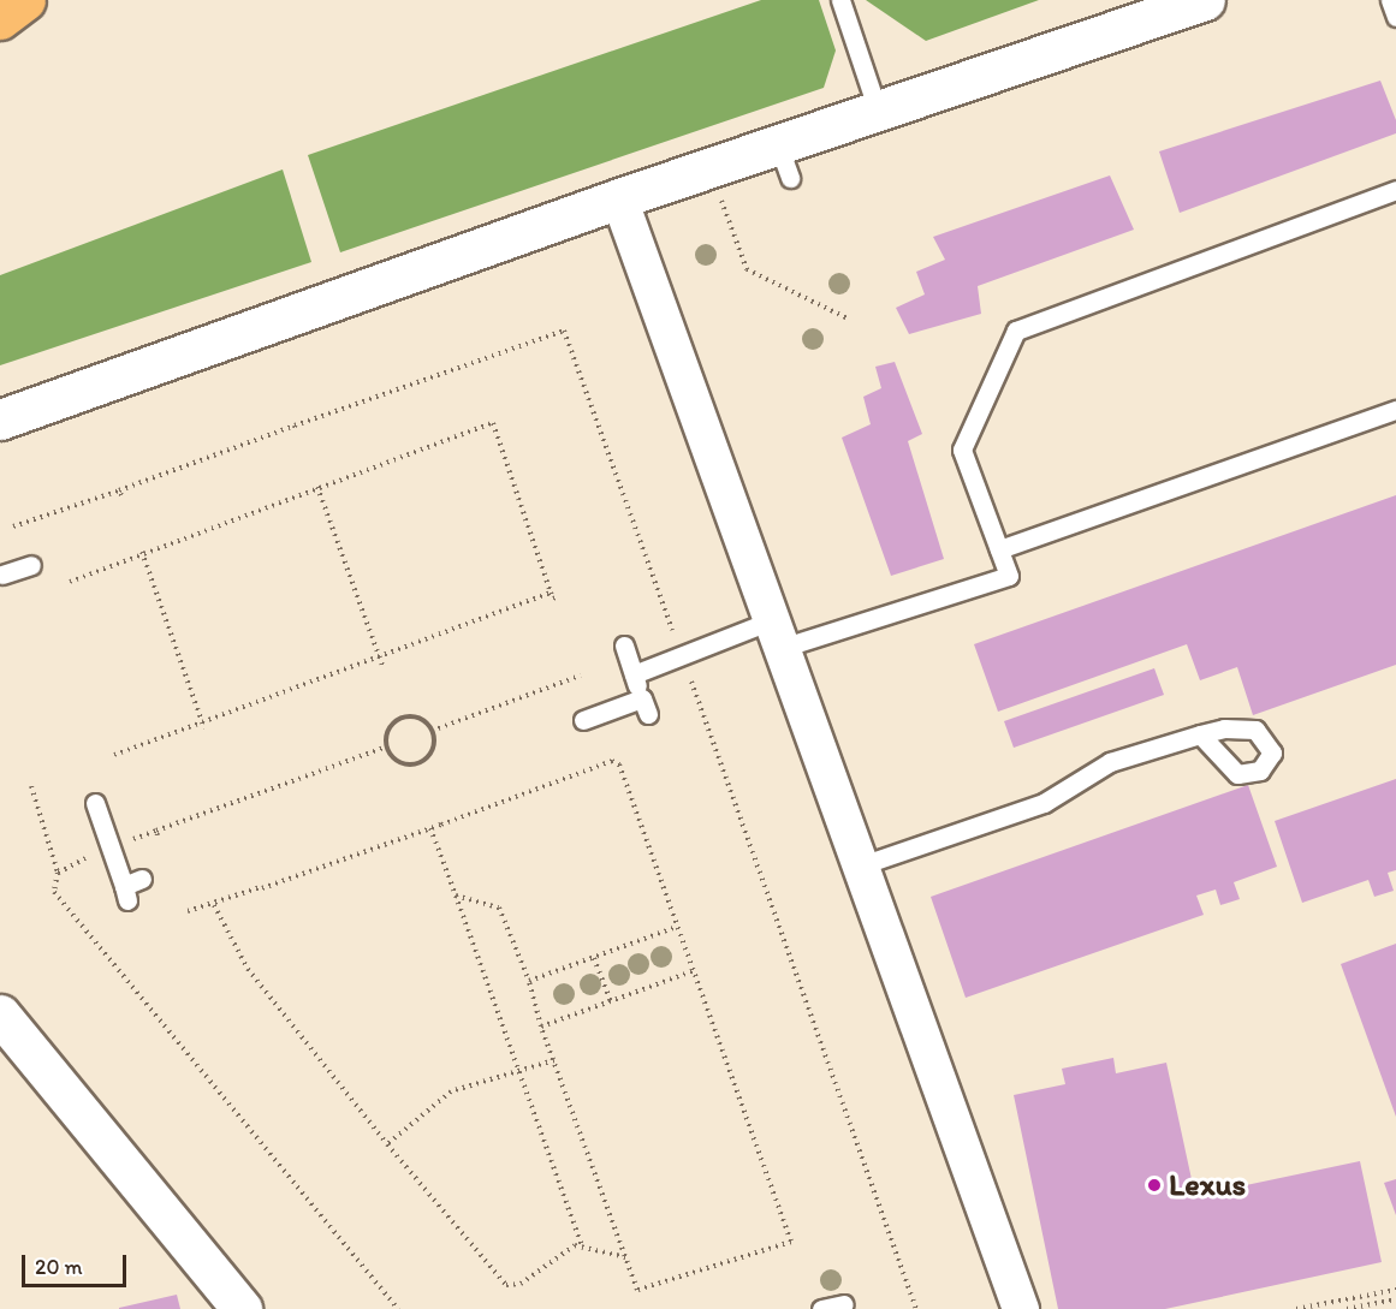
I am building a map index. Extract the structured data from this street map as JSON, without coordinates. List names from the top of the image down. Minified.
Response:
{"places":["Lexus"],"scale_bar":"20 m"}
